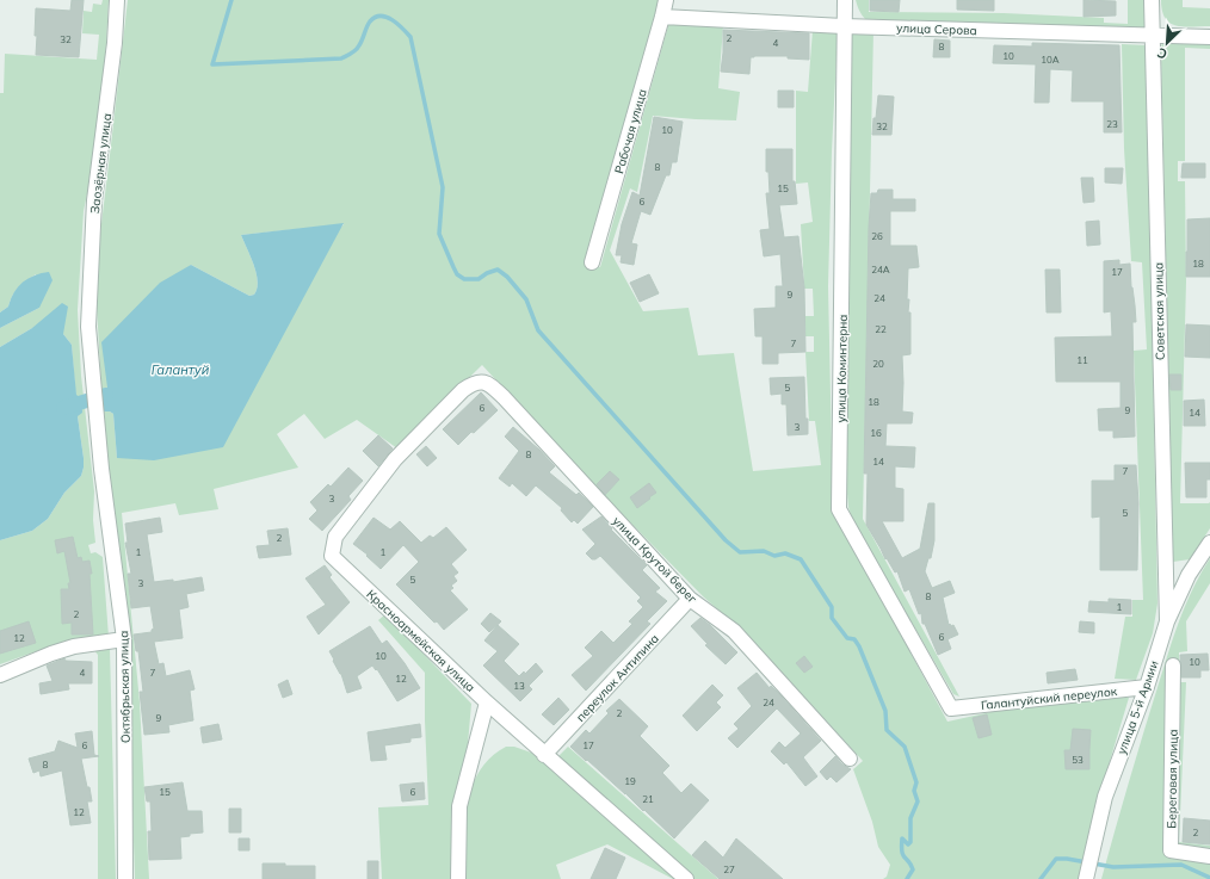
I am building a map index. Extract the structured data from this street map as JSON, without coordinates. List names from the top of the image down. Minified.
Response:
{"streets":{"street":["улица Серова","Рабочая улица","Заозёрная улица","Советская улица","улица Коминтерна","улица Крутой берег","Красноармейская улица","переулок Антипина","Октябрьская улица","Галантуйский переулок","улица 5-й Армии","Береговая улица"]},"crossings":[["улица Серова","Рабочая улица"],["улица Серова","Советская улица"],["улица Серова","улица Коминтерна"],["Заозёрная улица","Октябрьская улица"],["Советская улица","улица 5-й Армии"],["улица Коминтерна","Галантуйский переулок"],["улица Крутой берег","Красноармейская улица"],["улица Крутой берег","переулок Антипина"],["Красноармейская улица","переулок Антипина"],["Галантуйский переулок","улица 5-й Армии"]],"water":["Галантуй"],"house_numbers":["2","32","4","8","10","10А","23","32","10","8","15","6","26","18","24А","17","9","24","22","7","11","20","5","18","6","9","14","3","16","8","14","7","3","5","2","1","1","5","3","8","1","2","6","12","10","10","4","7","12","13","24","2","9","6","17","53","8","19","15","6","21","12","2","27"],"north":"bottom left"}
